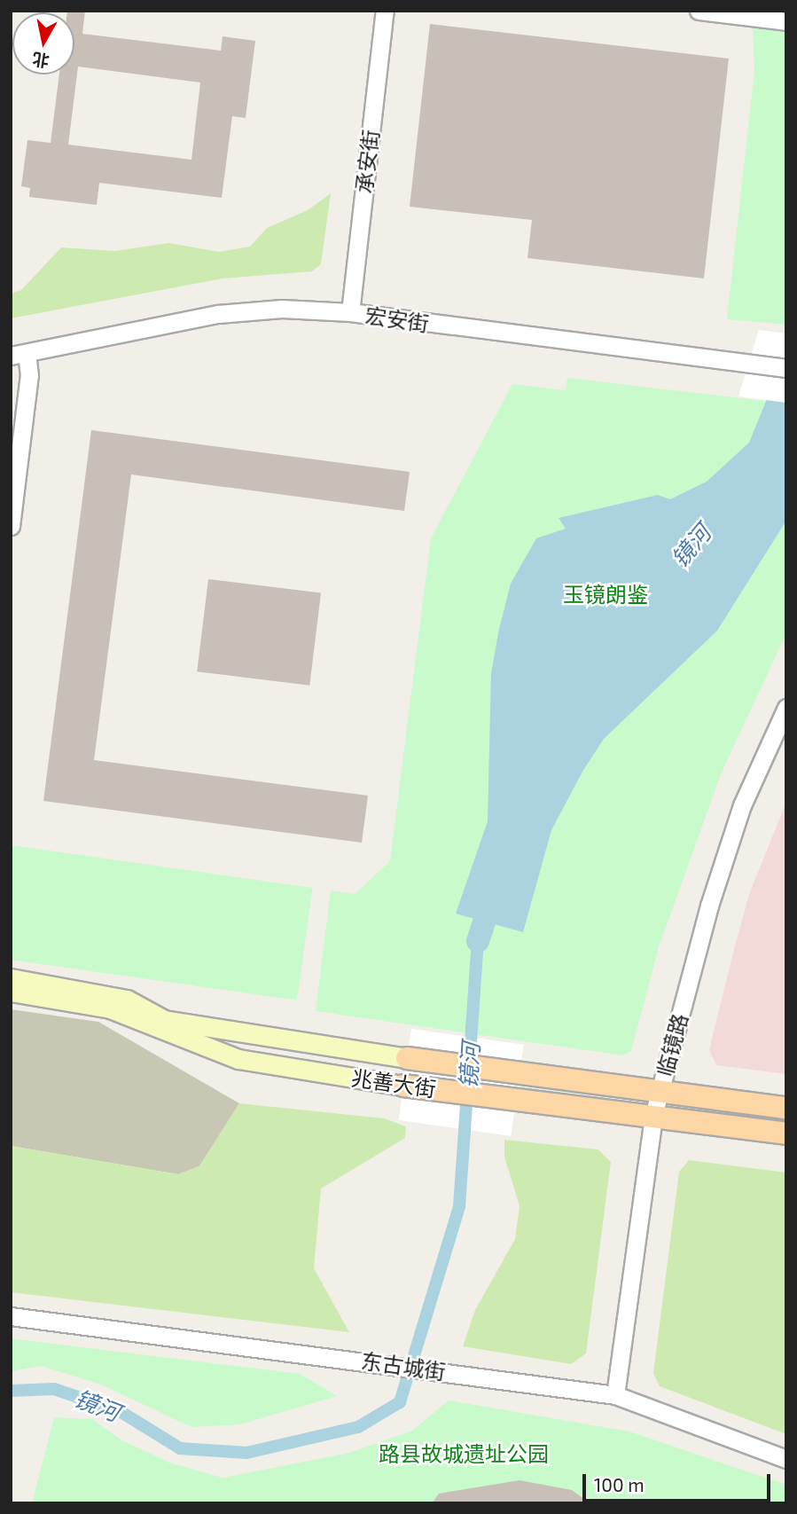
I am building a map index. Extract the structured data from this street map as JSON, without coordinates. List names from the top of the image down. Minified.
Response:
{"streets":{"main road":["兆善大街"],"street":["承安街","宏安街","临镜路","东古城街"]},"crossings":[["承安街","宏安街"],["临镜路","兆善大街"],["临镜路","东古城街"]],"water":["镜河"],"parks":["玉镜朗鉴","路县故城遗址公园"],"scale_bar":"100 m","north":"bottom"}
